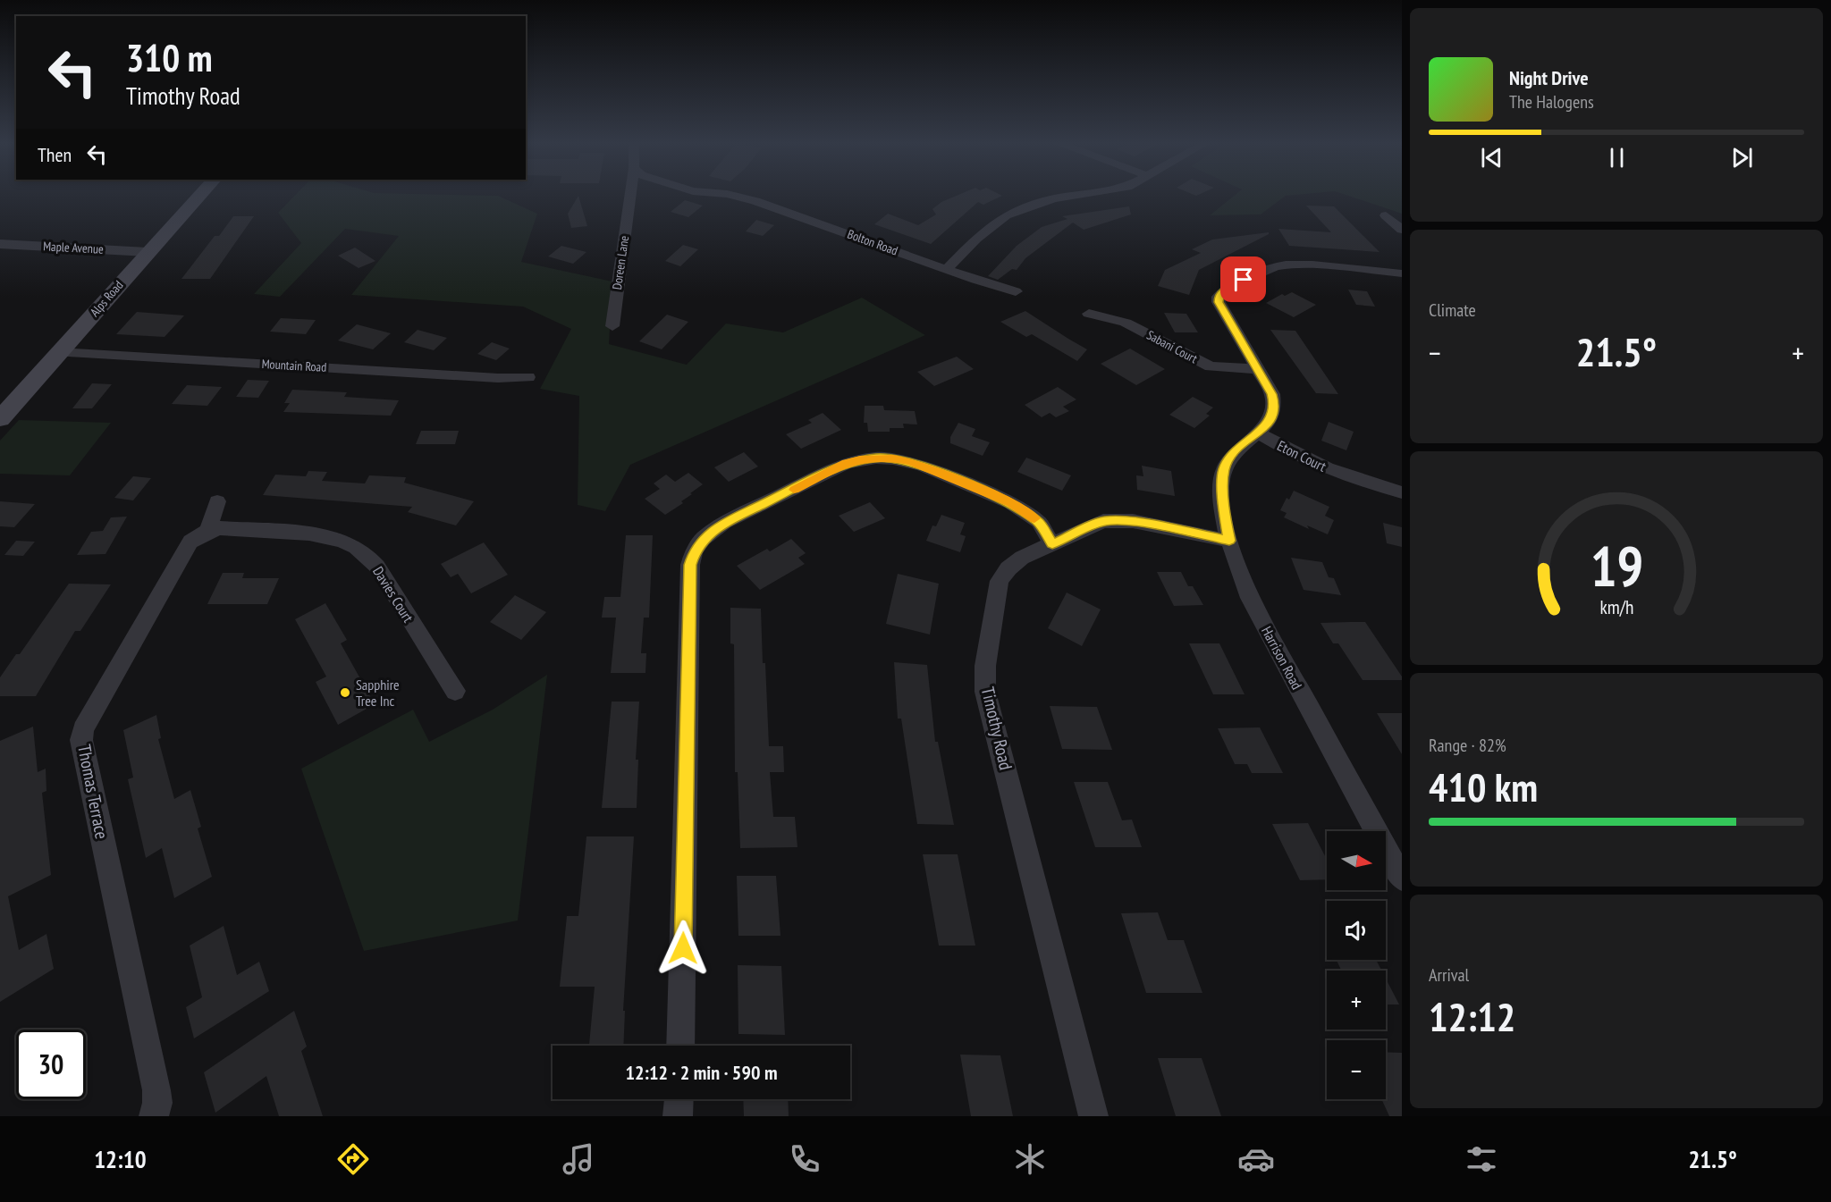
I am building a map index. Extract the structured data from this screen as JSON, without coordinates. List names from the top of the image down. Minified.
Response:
{"streets":{"main road":["Alps Road"],"street":["Bolton Road","Maple Avenue","Doreen Lane","Sabani Court","Mountain Road","Eton Court","Davies Court","Harrison Road","Timothy Road","Thomas Terrace"]},"crossings":[["Maple Avenue","Alps Road"],["Alps Road","Mountain Road"],["Sabani Court","Eton Court"],["Eton Court","Harrison Road"],["Davies Court","Thomas Terrace"],["Harrison Road","Timothy Road"]],"places":["Sapphire Tree Inc"],"north":"right","page":{"turn":["310 m","Timothy Road"],"song":["Night Drive","The Halogens"],"then":"Then","tile":["Climate",["Range · 82%","410 km"],["Arrival","12:12"]],"heat":["−","21.5°","+"],"map_buttons":["+","−"],"limit":"30","trip":"12:12 · 2 min · 590 m","tabs":["12:10","21.5°"],"gauge":["19","km/h"]}}
